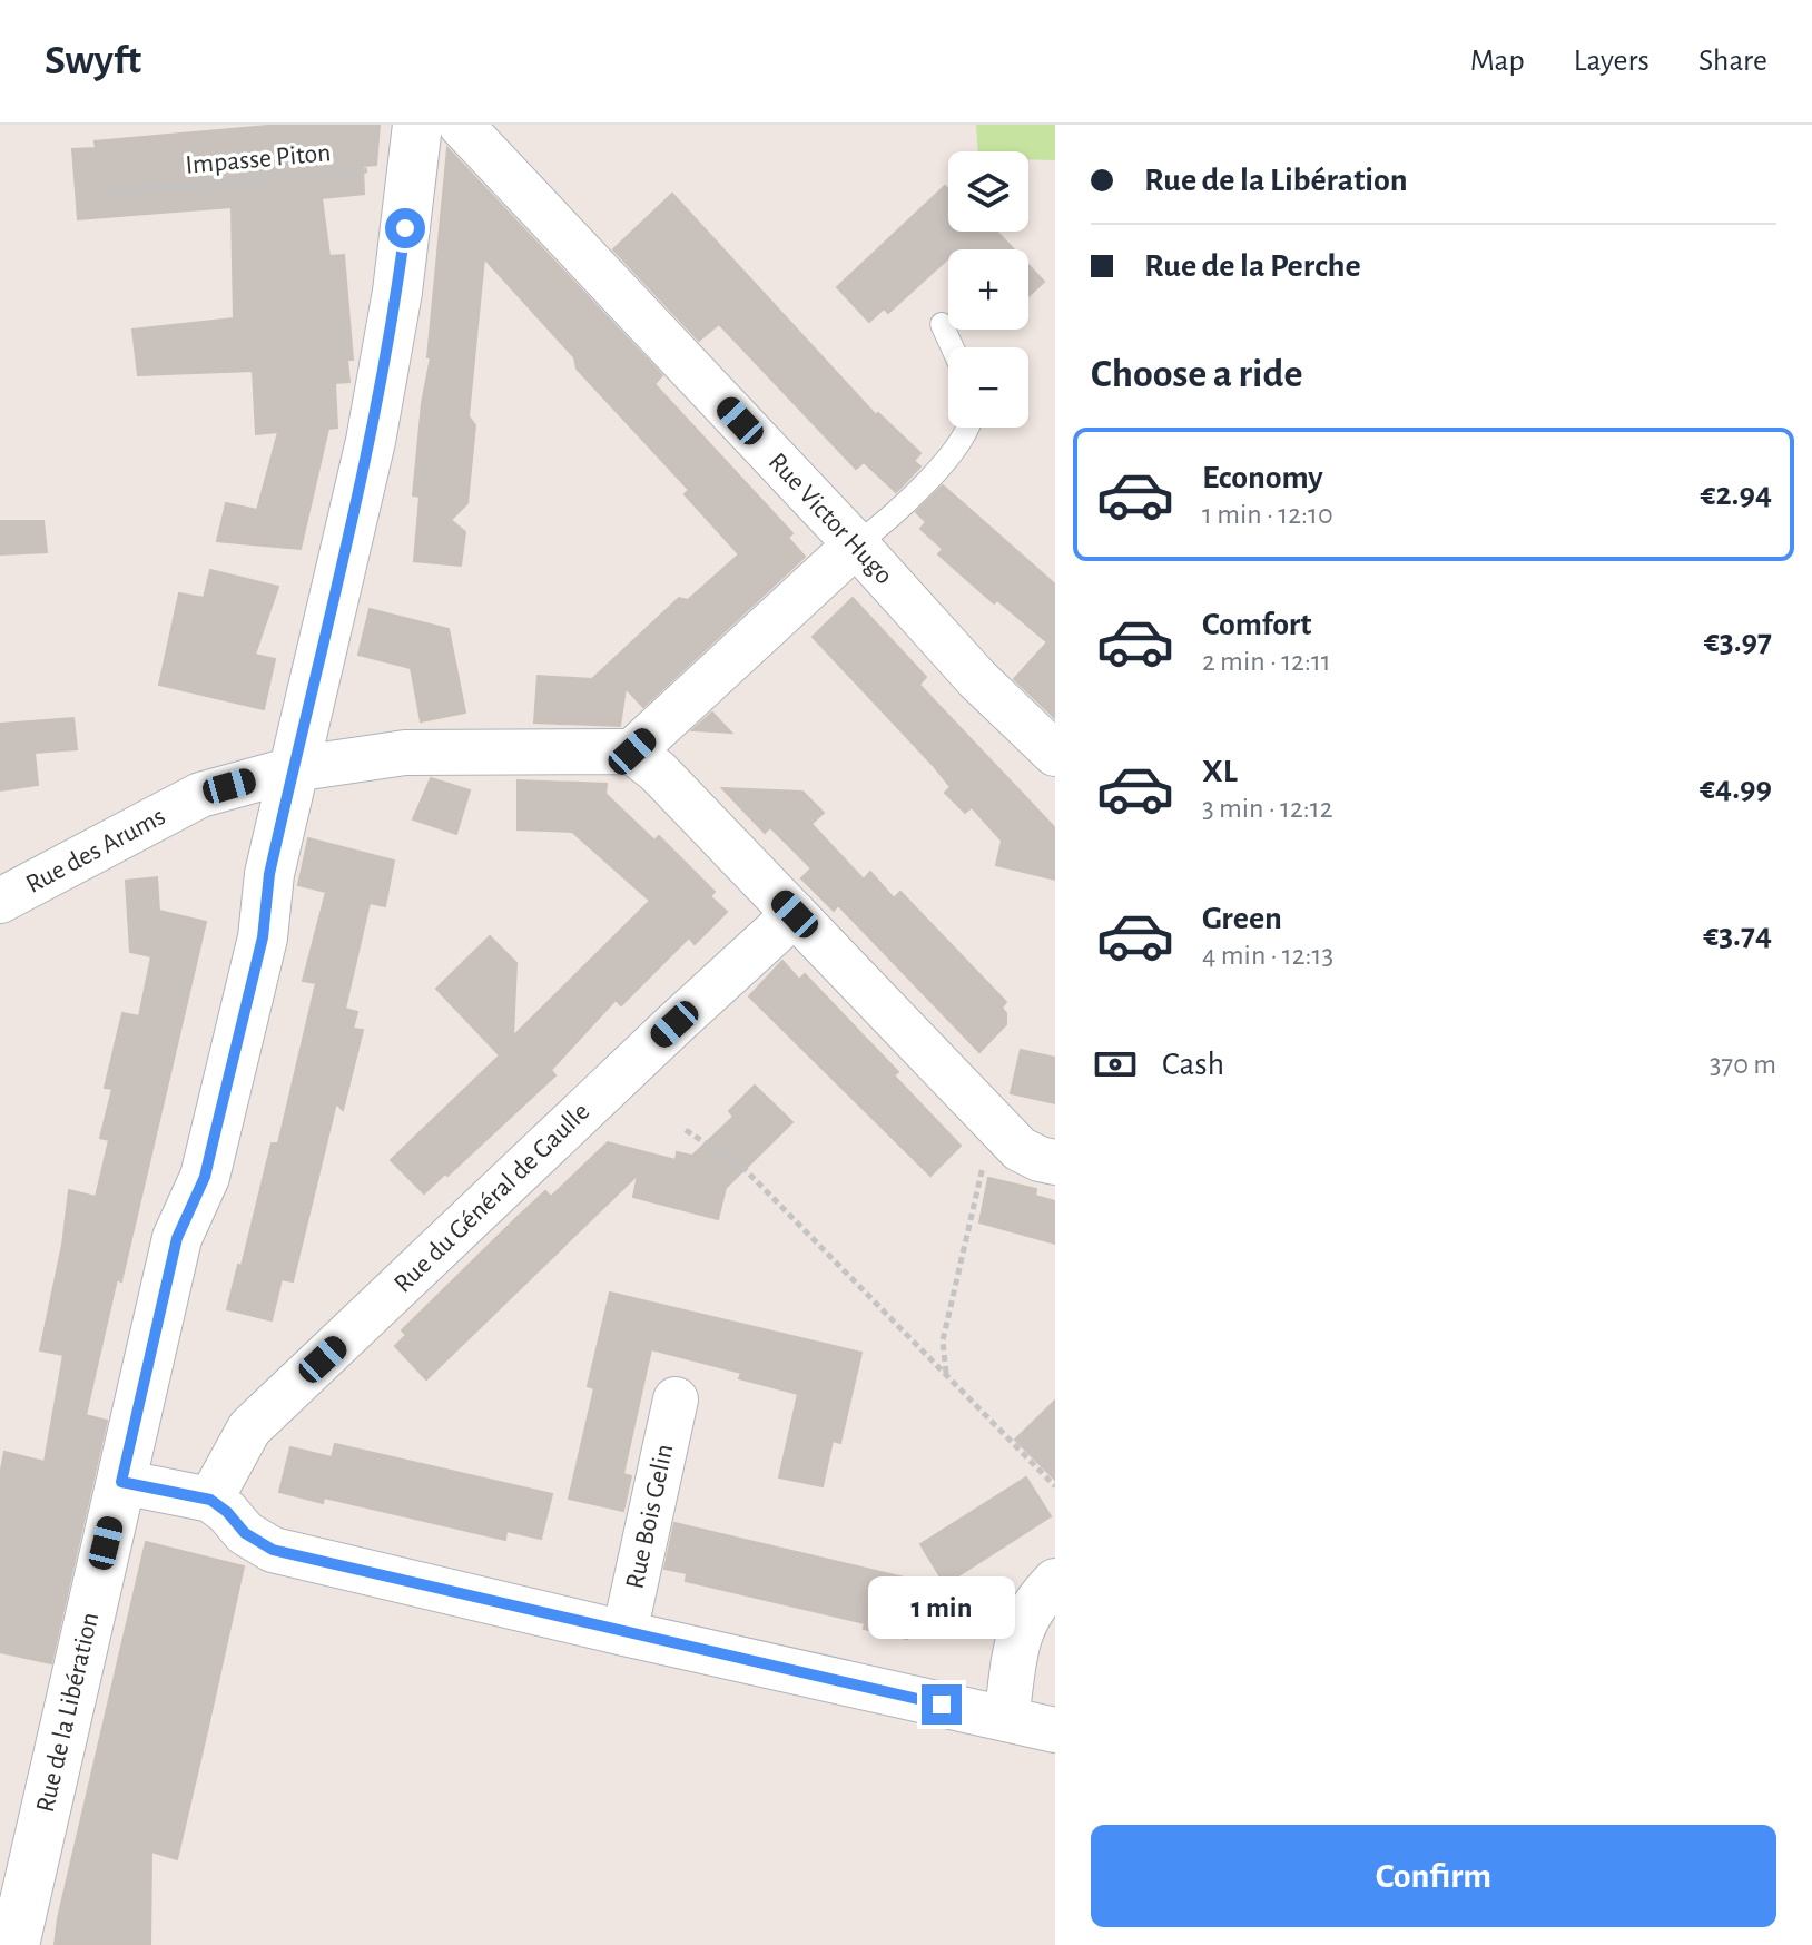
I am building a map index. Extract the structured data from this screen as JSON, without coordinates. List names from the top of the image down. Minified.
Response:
{"streets":{"main road":["Rue de la Libération"],"street":["Rue Victor Hugo","Rue des Arums","Rue du Général de Gaulle","Rue Bois Gelin"],"path":["Impasse Piton"]},"crossings":[["Impasse Piton","Rue de la Libération"],["Rue des Arums","Rue de la Libération"]],"page":{"header":"Swyft","nav":["Map","Layers","Share"],"banner":["Rue de la Libération","Rue de la Perche"],"map_buttons":["+","−"],"heading":"Choose a ride","list":[{"name":"Economy","note":"1 min · 12:10","value":"€2.94"},{"name":"Comfort","note":"2 min · 12:11","value":"€3.97"},{"name":"XL","note":"3 min · 12:12","value":"€4.99"},{"name":"Green","note":"4 min · 12:13","value":"€3.74"}],"pay":["Cash","370 m"],"bubble":"1 min","buttons":"Confirm"}}
